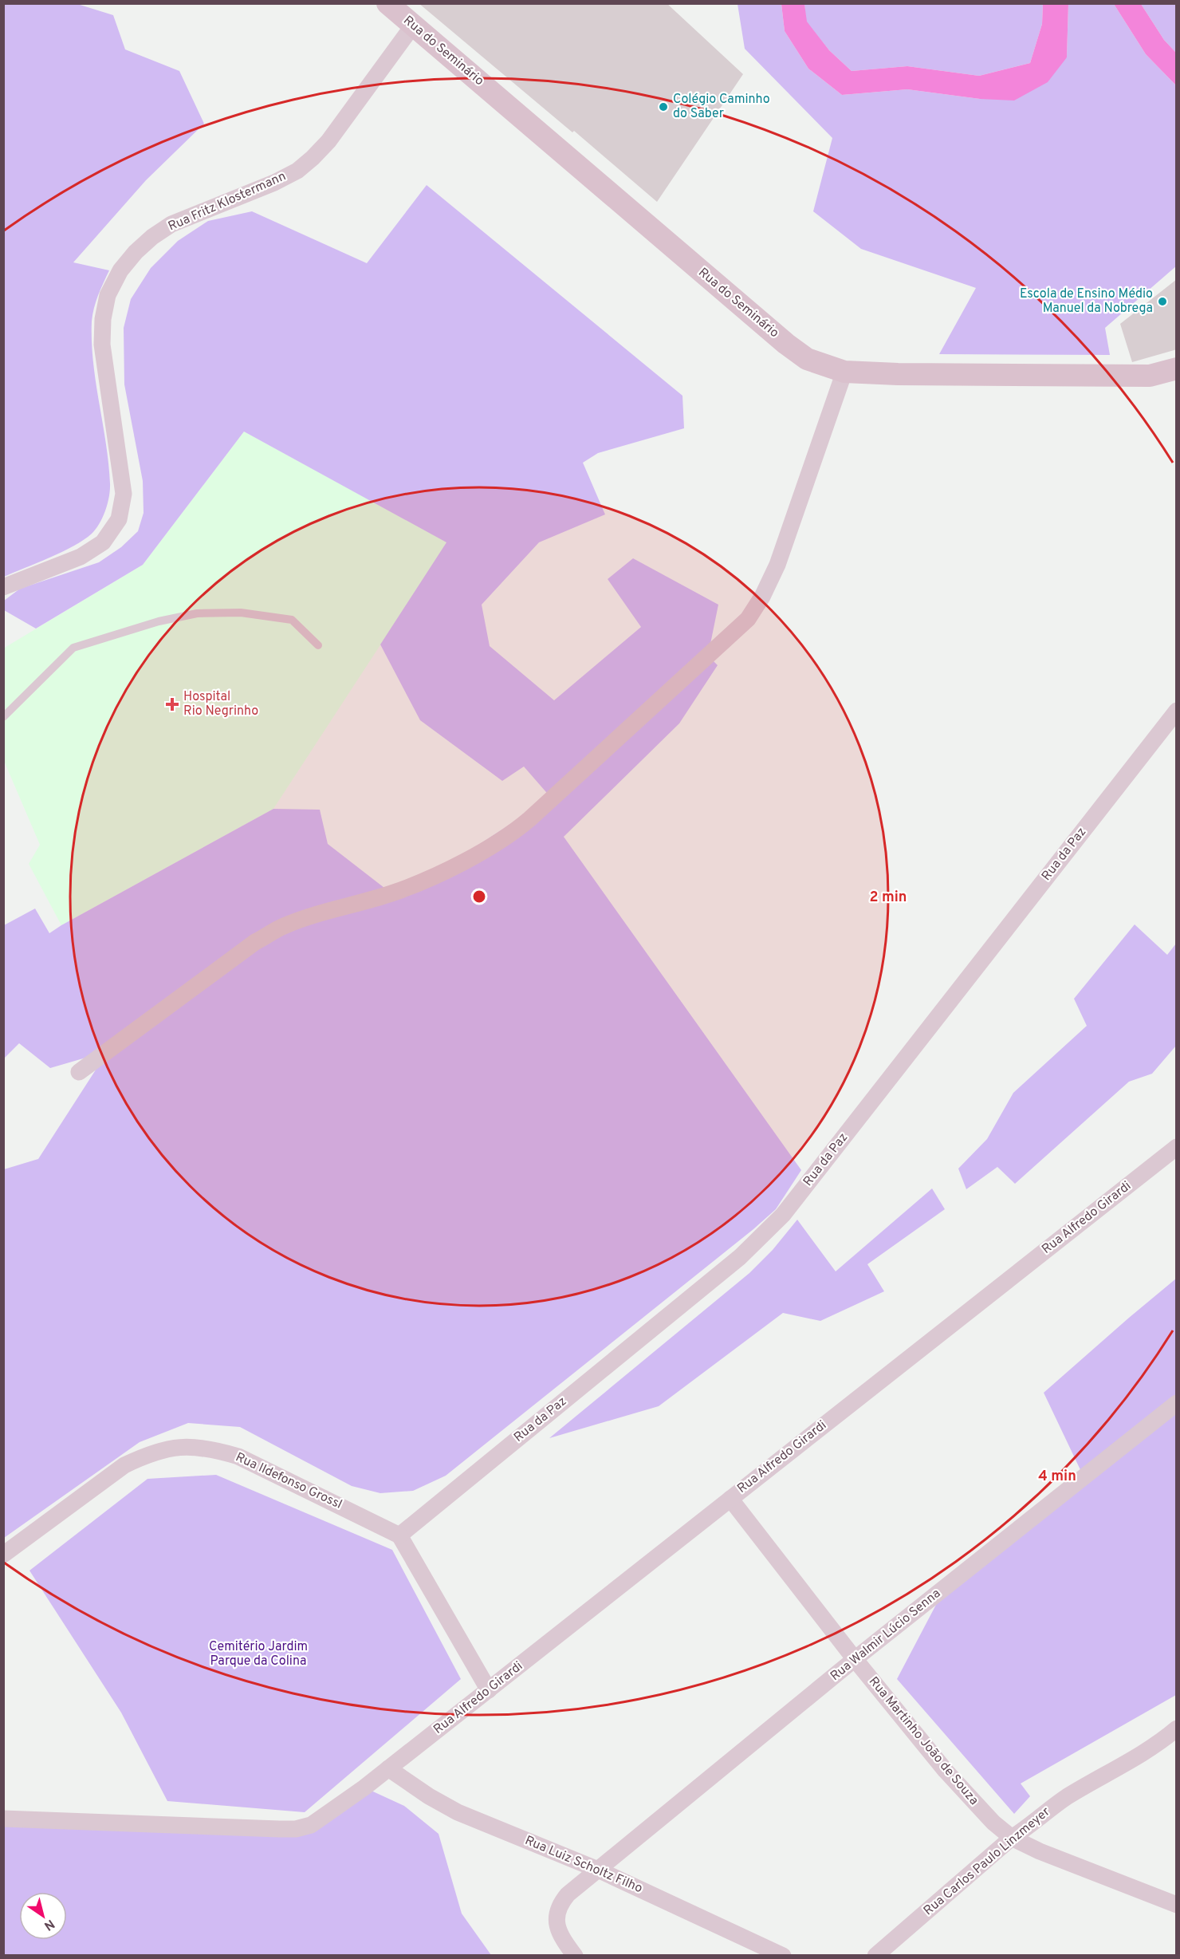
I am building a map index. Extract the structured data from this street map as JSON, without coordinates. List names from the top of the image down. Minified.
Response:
{"streets":{"street":["Rua do Seminário","Rua Fritz Klostermann","Rua da Paz","Rua Alfredo Girardi","Rua Ildefonso Grossl","Rua Walmir Lúcio Senna","Rua Martinho João de Souza","Rua Carlos Paulo Linzmeyer","Rua Luiz Scholtz Filho"]},"crossings":[["Rua do Seminário","Rua Fritz Klostermann"],["Rua da Paz","Rua Ildefonso Grossl"],["Rua Alfredo Girardi","Rua Martinho João de Souza"],["Rua Alfredo Girardi","Rua Luiz Scholtz Filho"],["Rua Walmir Lúcio Senna","Rua Martinho João de Souza"],["Rua Walmir Lúcio Senna","Rua Luiz Scholtz Filho"],["Rua Martinho João de Souza","Rua Carlos Paulo Linzmeyer"]],"parks":["Cemitério Jardim Parque da Colina"],"places":{"other":["Colégio Caminho do Saber","Escola de Ensino Médio Manuel da Nobrega"],"health":["Hospital Rio Negrinho"]},"north":"bottom right","rings":["2 min","4 min"]}
